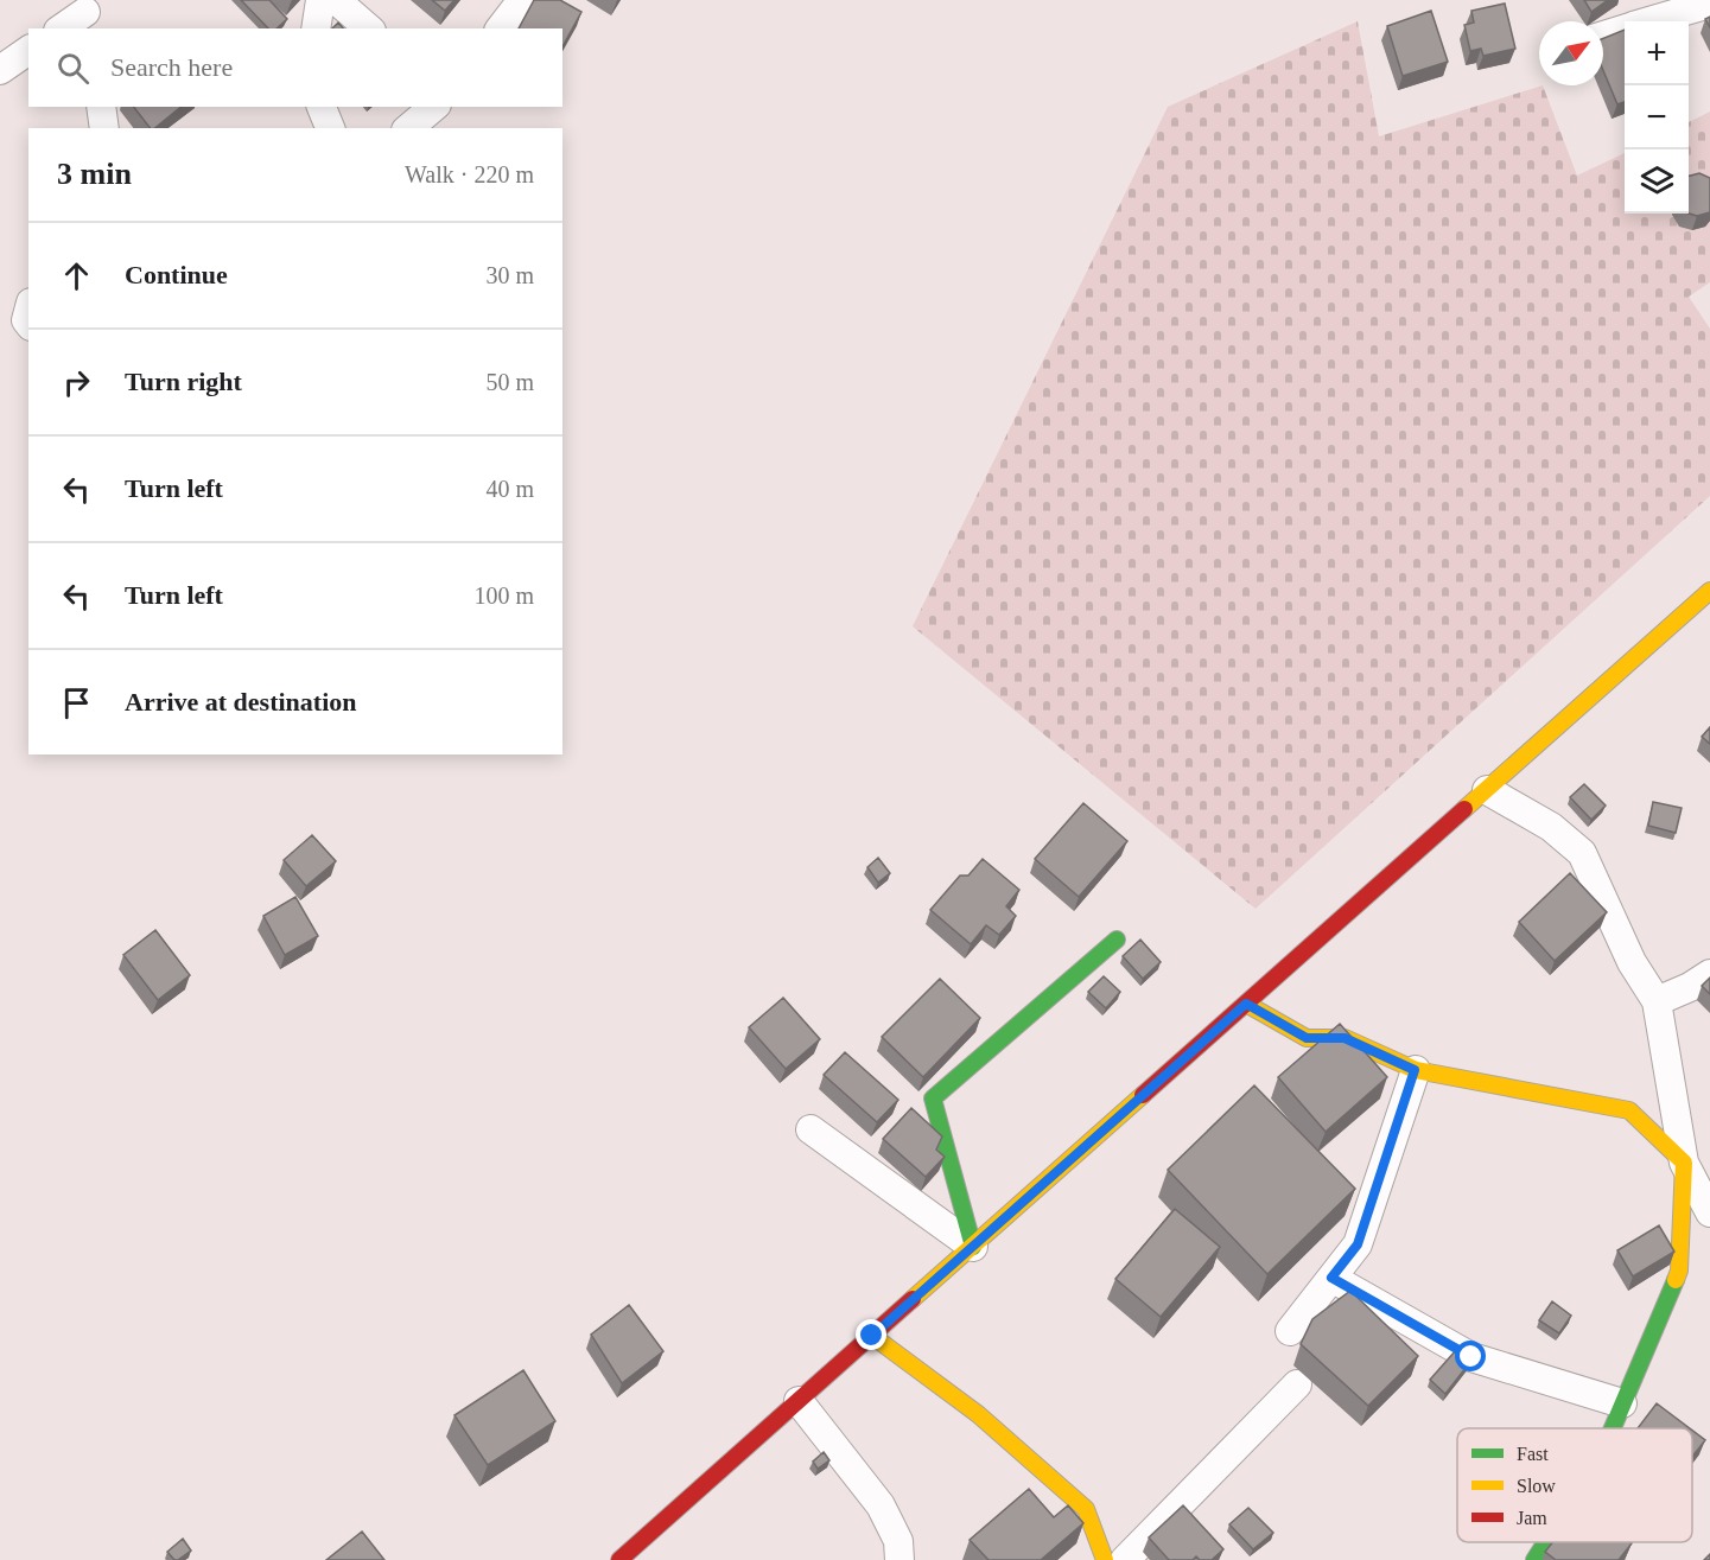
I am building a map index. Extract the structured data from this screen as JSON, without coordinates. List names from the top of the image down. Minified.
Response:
{"legend":["Fast","Slow","Jam"],"north":"top right","page":{"map_buttons":["+","−"],"search":"Search here","heading":["3 min","Walk · 220 m"],"list":[["Continue","30 m"],["Turn right","50 m"],["Turn left","40 m"],["Turn left","100 m"],"Arrive at destination"]}}
